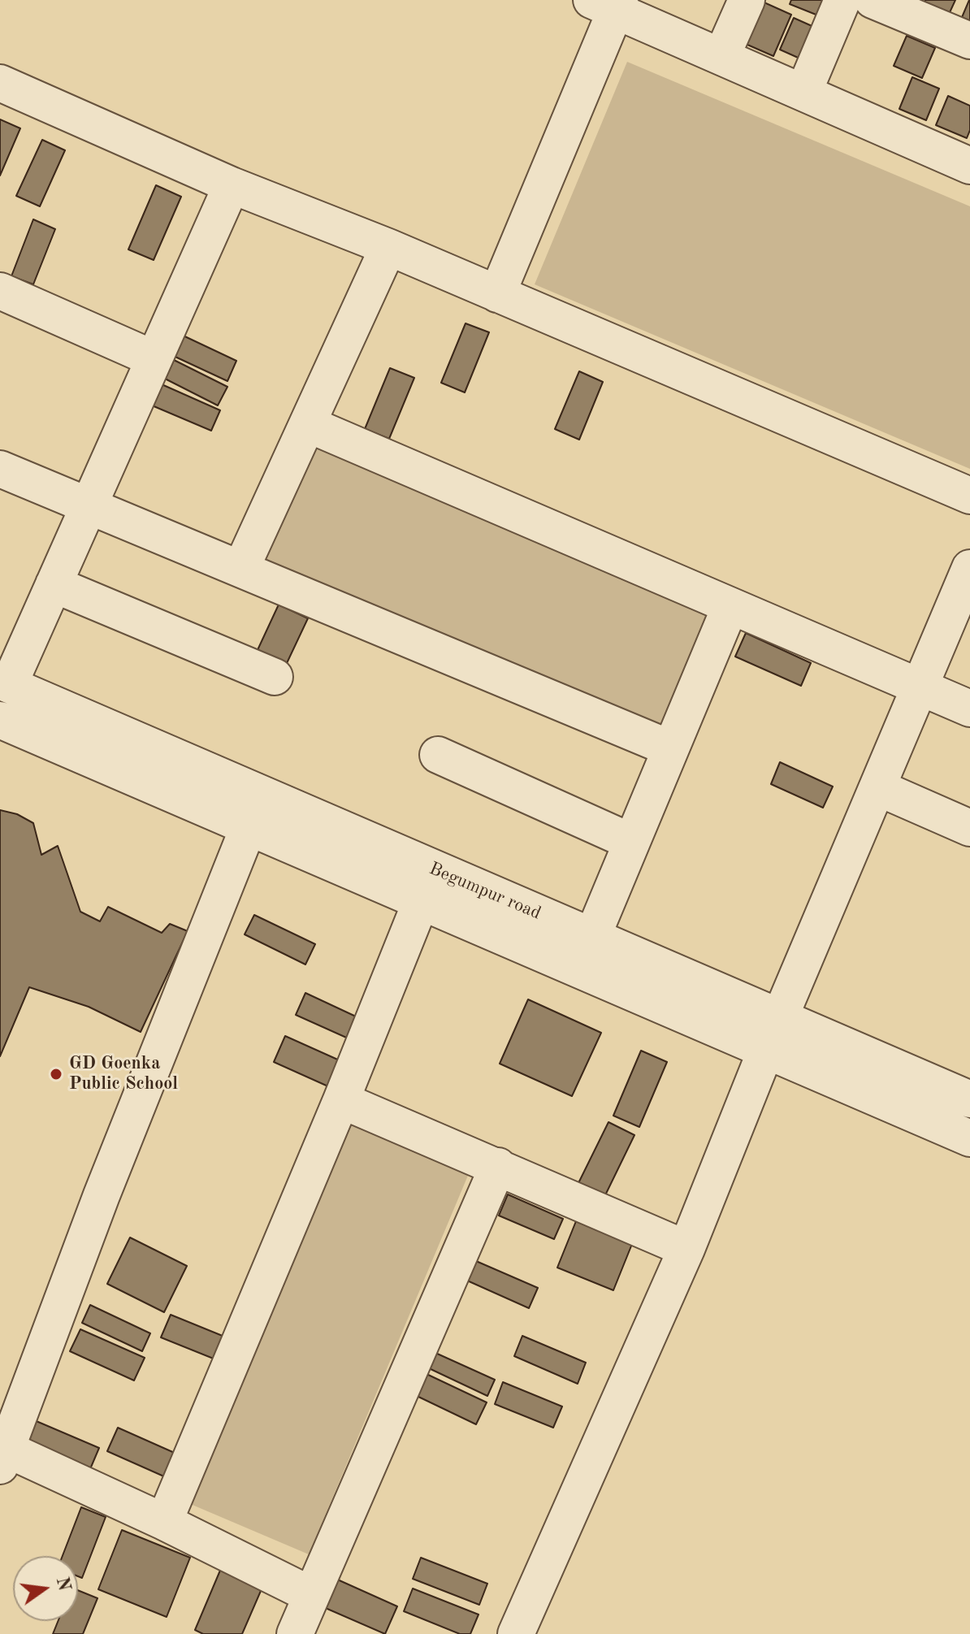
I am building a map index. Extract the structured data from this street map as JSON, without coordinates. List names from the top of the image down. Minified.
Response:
{"streets":{"street":["Begumpur road"]},"places":["GD Goenka Public School"],"north":"right"}
